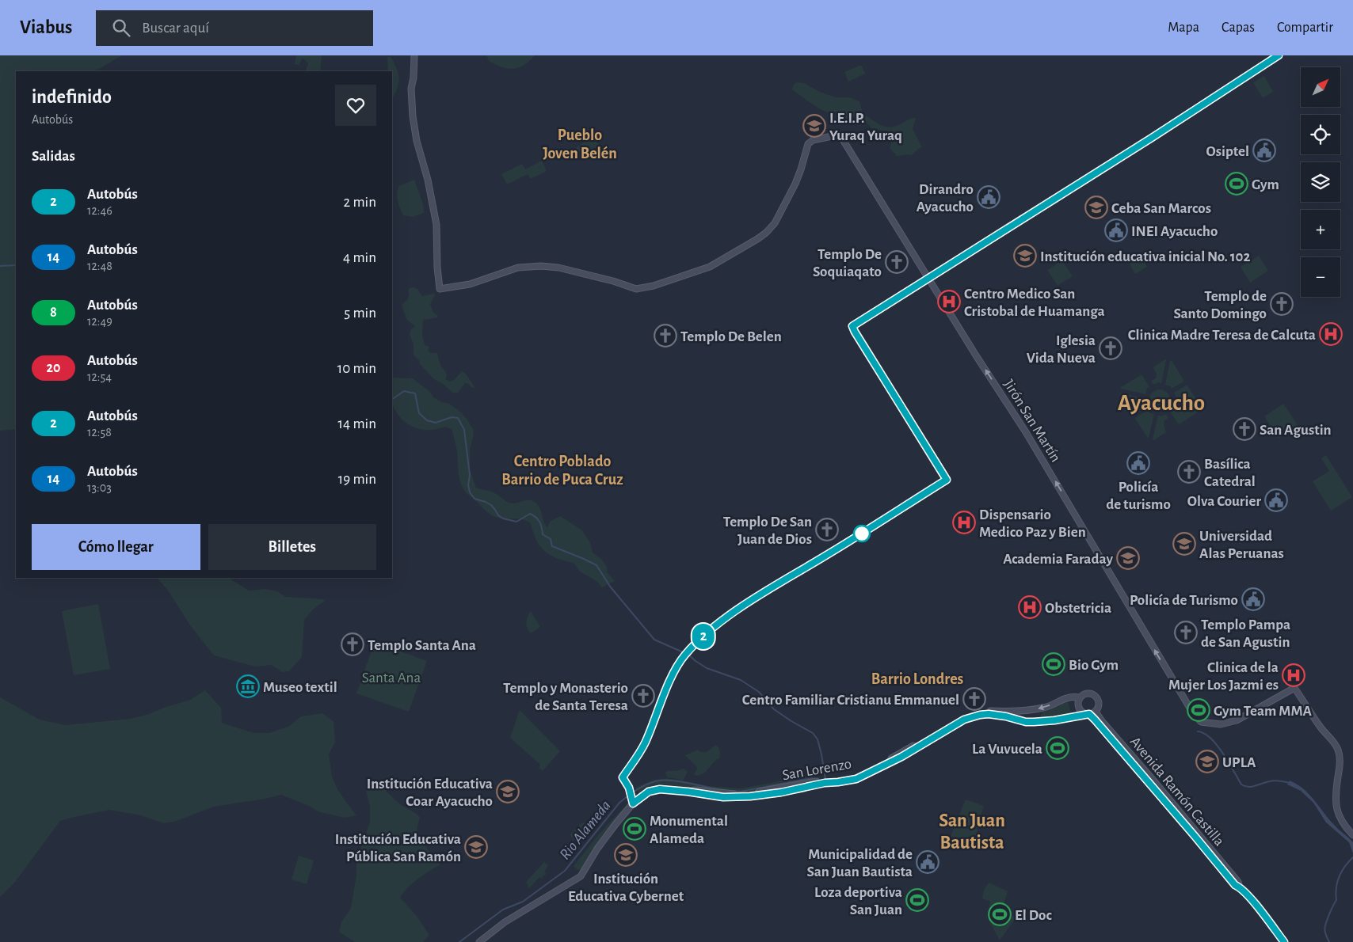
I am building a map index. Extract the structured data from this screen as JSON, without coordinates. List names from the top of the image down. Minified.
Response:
{"streets":{"street":["Jirón San Martín","San Lorenzo","Avenida Ramón Castilla"]},"districts":["Pueblo Joven Belén","Ayacucho","Centro Poblado Barrio de Puca Cruz","Barrio Londres","San Juan Bautista"],"water":["Rio Alameda"],"parks":["Santa Ana"],"places":{"school or university":["I.E.I.P. Yuraq Yuraq","Ceba San Marcos","Institución educativa inicial No. 102","Universidad Alas Peruanas","Academia Faraday","UPLA","Institución Educativa Coar Ayacucho","Institución Educativa Pública San Ramón","Institución Educativa Cybernet"],"public building":["Osiptel","Dirandro Ayacucho","INEI Ayacucho","Policía de turismo","Olva Courier","Policía de Turismo","Municipalidad de San Juan Bautista"],"sports":["Gym","Bio Gym","Gym Team MMA","La Vuvucela","Monumental Alameda","Loza deportiva San Juan","El Doc"],"church":["Templo De Soquiaqato","Templo de Santo Domingo","Templo De Belen","Iglesia Vida Nueva","San Agustin","Basílica Catedral","Templo De San Juan de Dios","Templo Pampa de San Agustin","Templo Santa Ana","Templo y Monasterio de Santa Teresa","Centro Familiar Cristianu Emmanuel"],"hospital":["Centro Medico San Cristobal de Huamanga","Clinica Madre Teresa de Calcuta","Dispensario Medico Paz y Bien","Obstetricia","Clinica de la Mujer Los Jazmi es"],"museum":["Museo textil"]},"lines":["bus line 2"],"north":"top right","page":{"header":"Viabus","search":"Buscar aquí","nav":["Mapa","Capas","Compartir"],"on_map":"2","map_buttons":["+","−"],"heading":[["indefinido","Autobús"],"Salidas"],"list":[{"mark":"2","name":"Autobús","note":"12:46","value":"2 min"},{"mark":"14","name":"Autobús","note":"12:48","value":"4 min"},{"mark":"8","name":"Autobús","note":"12:49","value":"5 min"},{"mark":"20","name":"Autobús","note":"12:54","value":"10 min"},{"mark":"2","name":"Autobús","note":"12:58","value":"14 min"},{"mark":"14","name":"Autobús","note":"13:03","value":"19 min"}],"buttons":["Cómo llegar","Billetes"]}}
